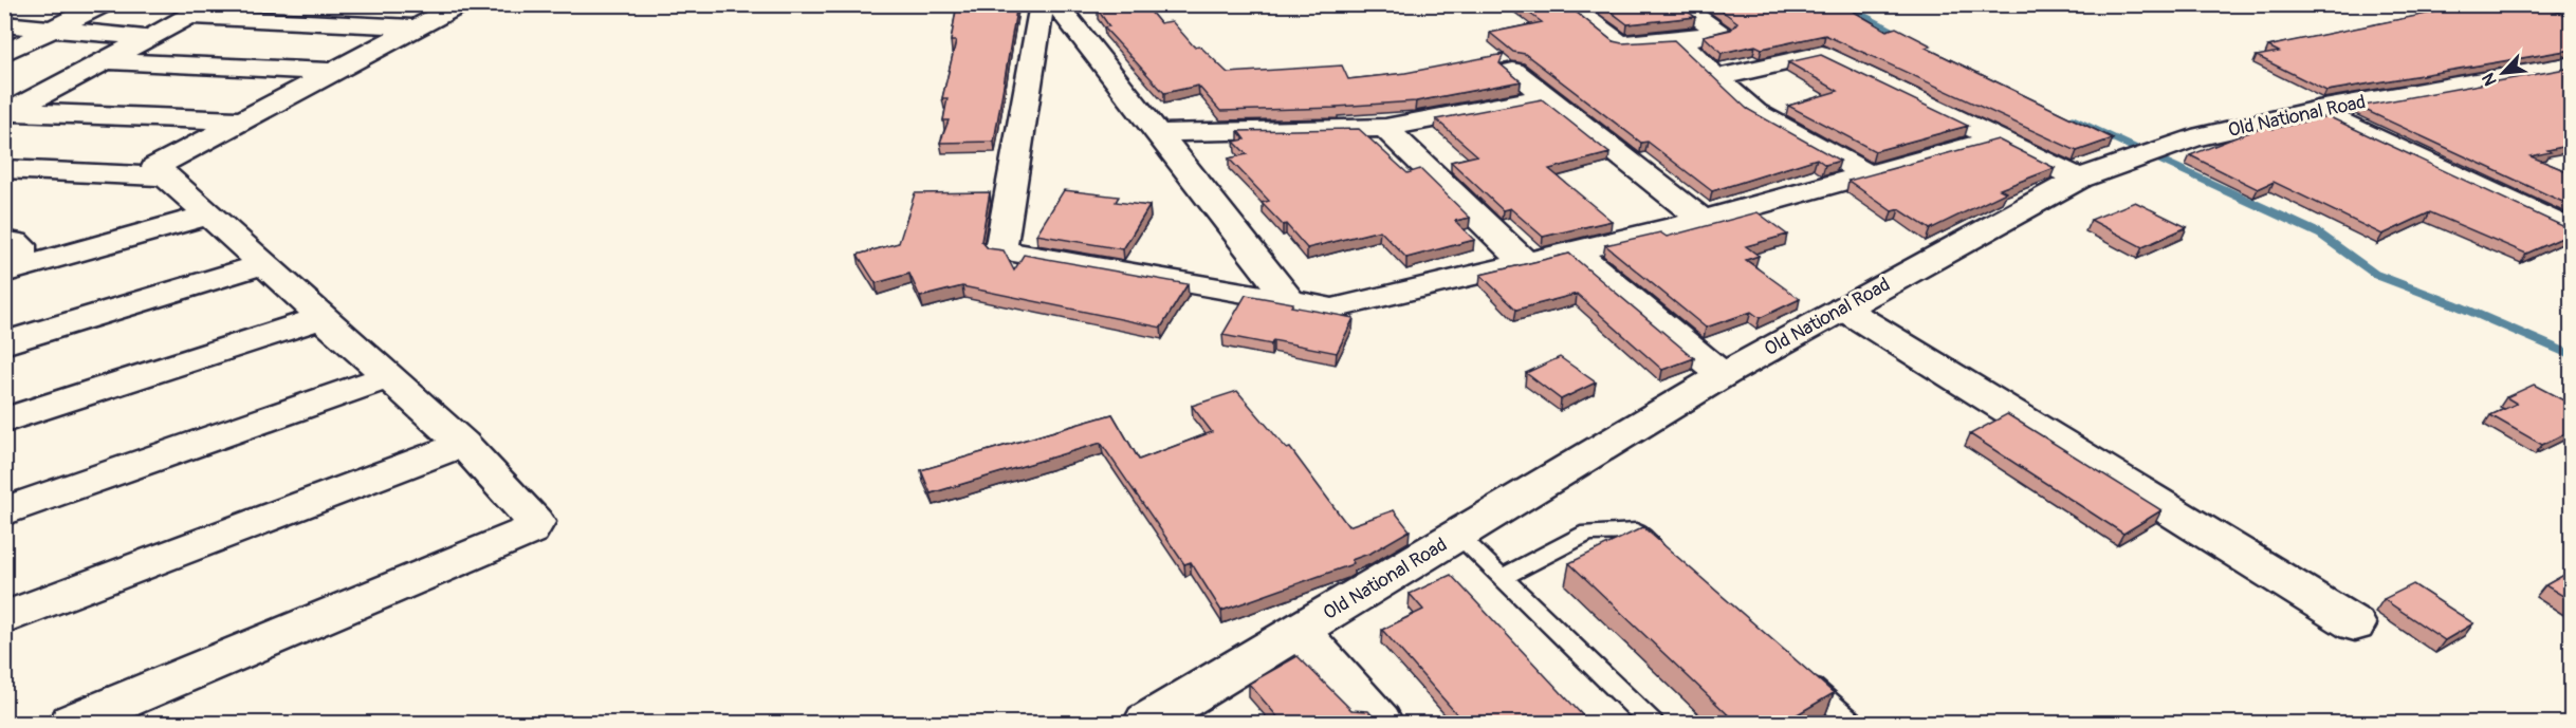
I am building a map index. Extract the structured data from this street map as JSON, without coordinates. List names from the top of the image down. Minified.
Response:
{"streets":{"street":["Old National Road"]},"north":"bottom left"}
